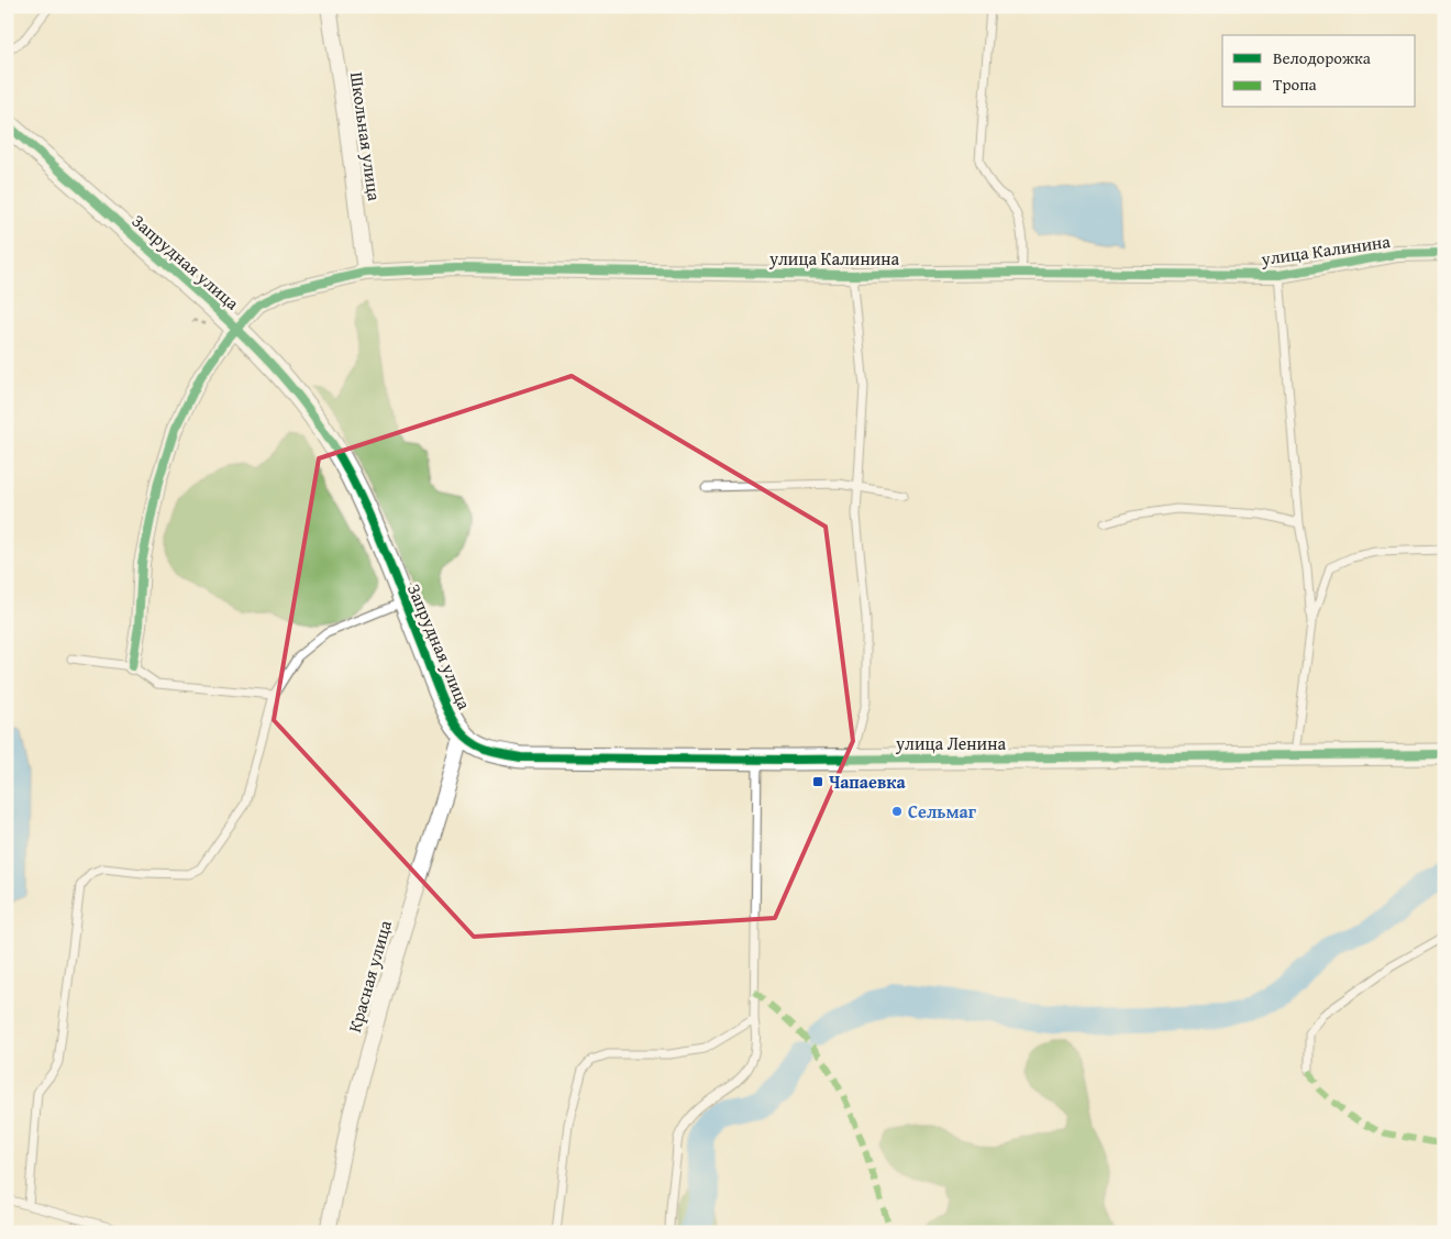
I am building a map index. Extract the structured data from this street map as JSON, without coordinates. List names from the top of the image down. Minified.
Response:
{"streets":{"street":["Школьная улица","улица Калинина","Запрудная улица","улица Ленина","Красная улица"]},"crossings":[["Школьная улица","улица Калинина"],["улица Калинина","Запрудная улица"],["Запрудная улица","улица Ленина"],["Запрудная улица","Красная улица"],["улица Ленина","Красная улица"]],"places":{"transit":["Чапаевка"],"other":["Сельмаг"]},"legend":["Велодорожка","Тропа"]}
